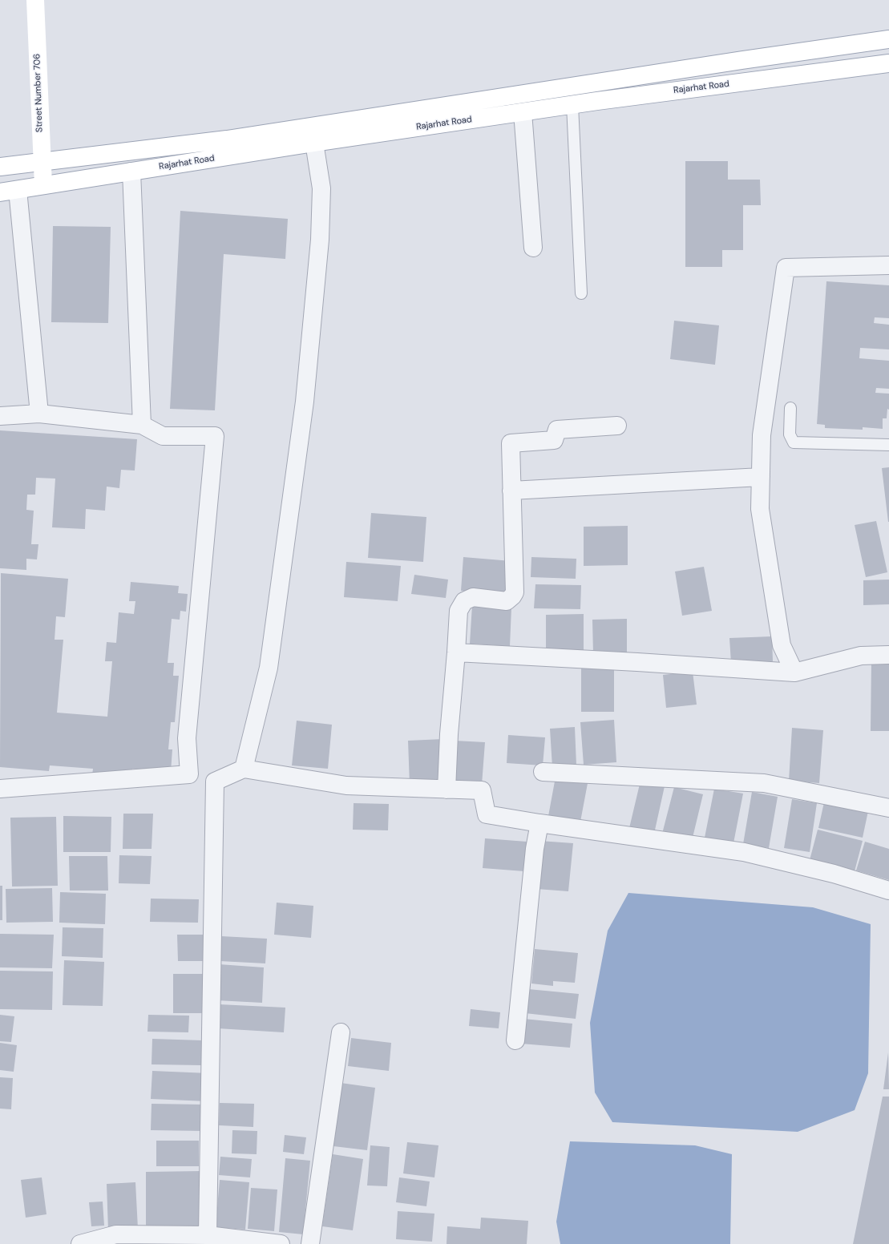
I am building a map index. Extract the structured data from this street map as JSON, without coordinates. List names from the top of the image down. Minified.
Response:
{"streets":{"main road":["Rajarhat Road","Street Number 706"]},"crossings":[["Rajarhat Road","Street Number 706"]]}
